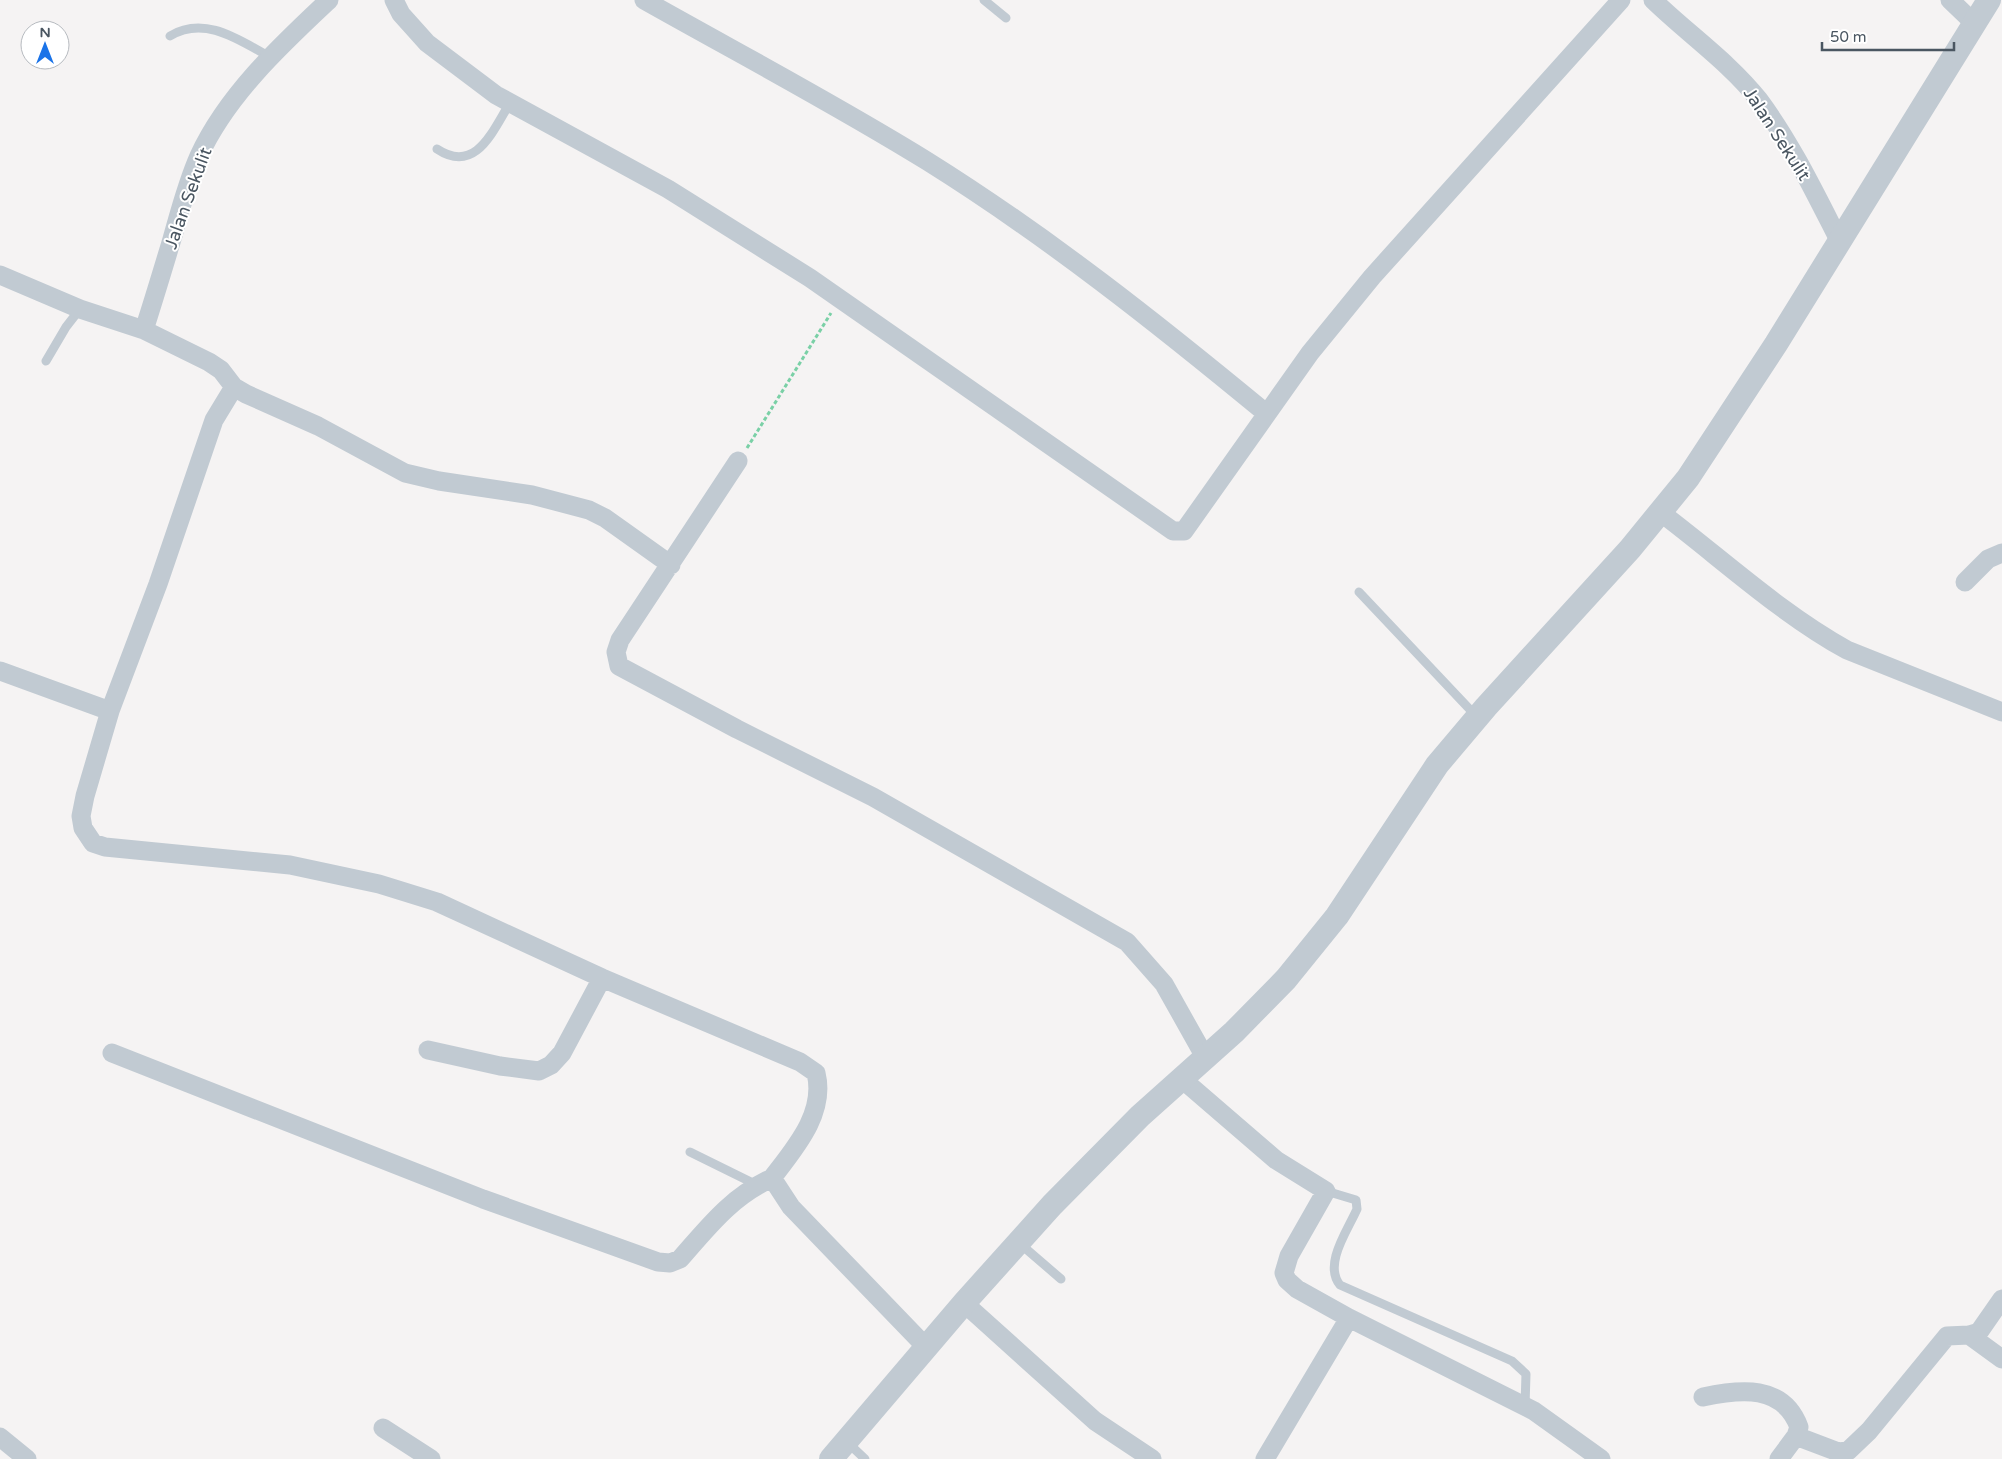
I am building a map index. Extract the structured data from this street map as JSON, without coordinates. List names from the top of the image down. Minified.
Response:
{"streets":{"street":["Jalan Sekulit"]},"scale_bar":"50 m","north":"top"}
